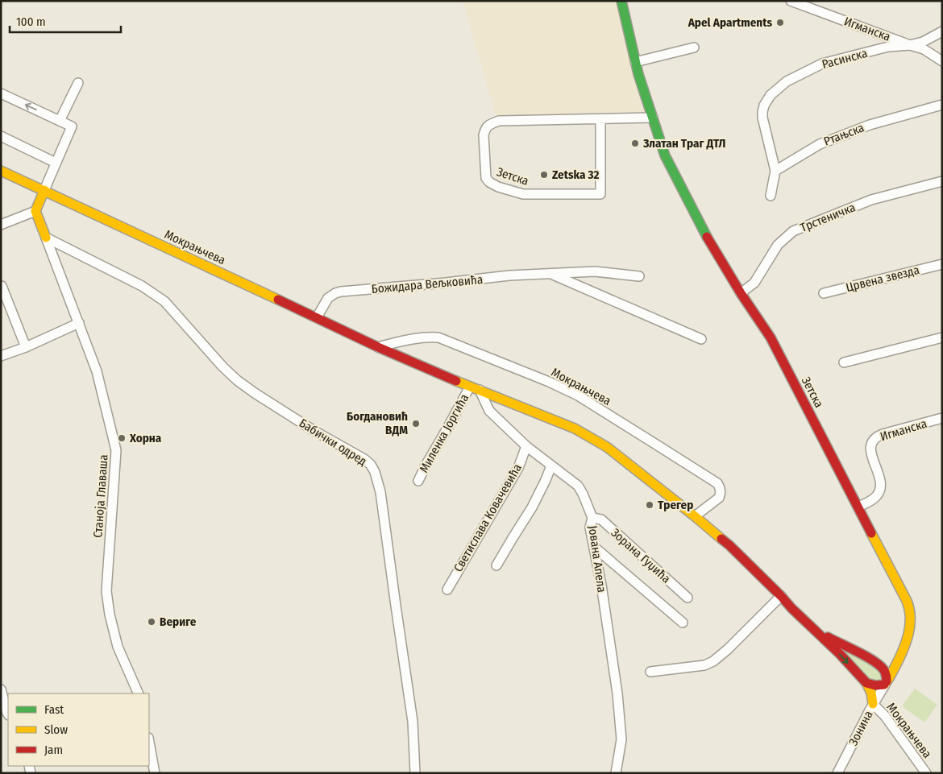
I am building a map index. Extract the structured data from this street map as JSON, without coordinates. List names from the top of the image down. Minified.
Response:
{"streets":{"street":["Игманска","Расинска","Ртањска","Зетска","Трстеничка","Мокрањчева","Црвена звезда","Божидара Вељковића","Миленка Јоргића","Бабички одред","Станоја Главаша","Светислава Ковачевића","Зорана Гуџића","Јована Апела","Зонина"]},"crossings":[["Игманска","Расинска"],["Игманска","Зетска"],["Расинска","Ртањска"],["Зетска","Трстеничка"],["Зетска","Мокрањчева"],["Зетска","Зонина"],["Мокрањчева","Божидара Вељковића"],["Мокрањчева","Миленка Јоргића"],["Мокрањчева","Јована Апела"],["Мокрањчева","Зонина"],["Бабички одред","Станоја Главаша"],["Светислава Ковачевића","Јована Апела"],["Зорана Гуџића","Јована Апела"]],"places":["Apel Apartments","Златан Траг ДТЛ","Zetska 32","Богдановић ВДМ","Хорна","Трегер","Вериге"],"legend":["Fast","Slow","Jam"],"scale_bar":"100 m"}
